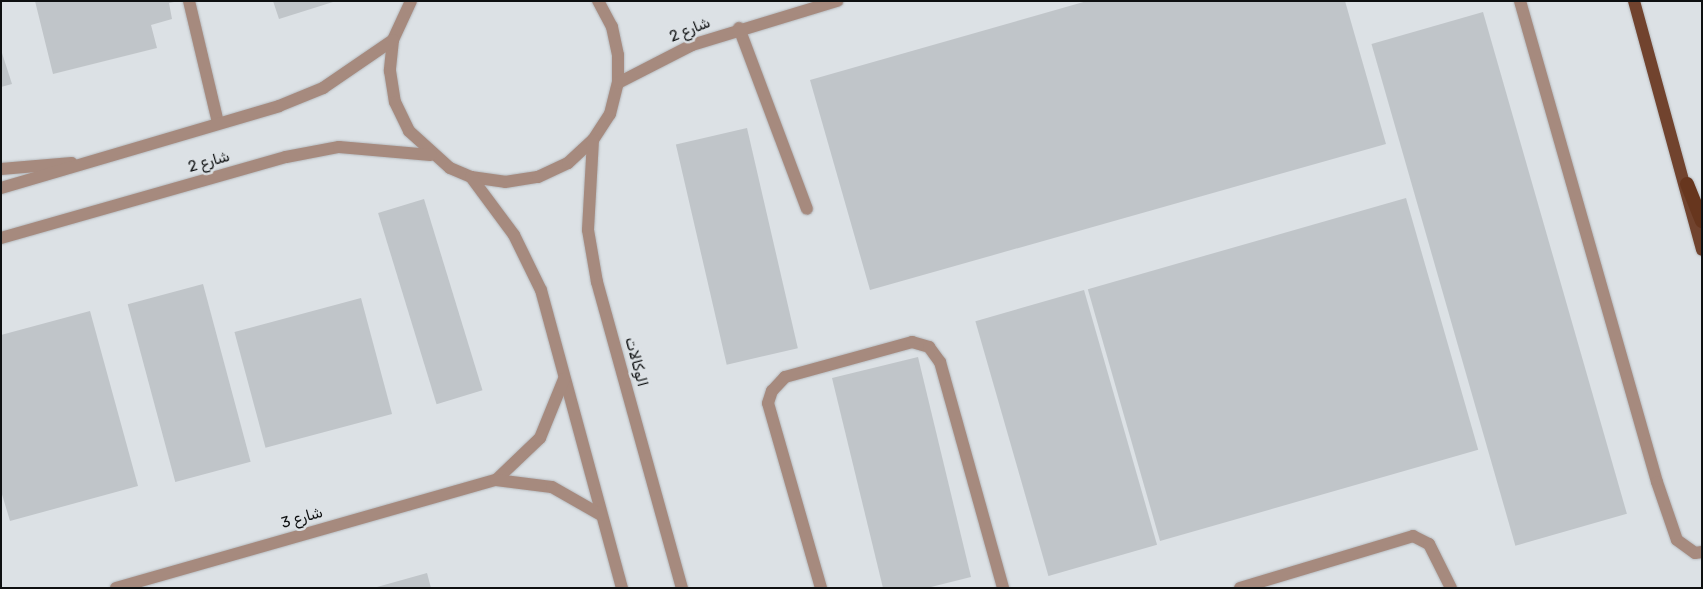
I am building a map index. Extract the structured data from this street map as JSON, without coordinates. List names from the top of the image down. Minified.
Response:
{"streets":{"street":["شارع 2","الوكالات","شارع 3"]}}
